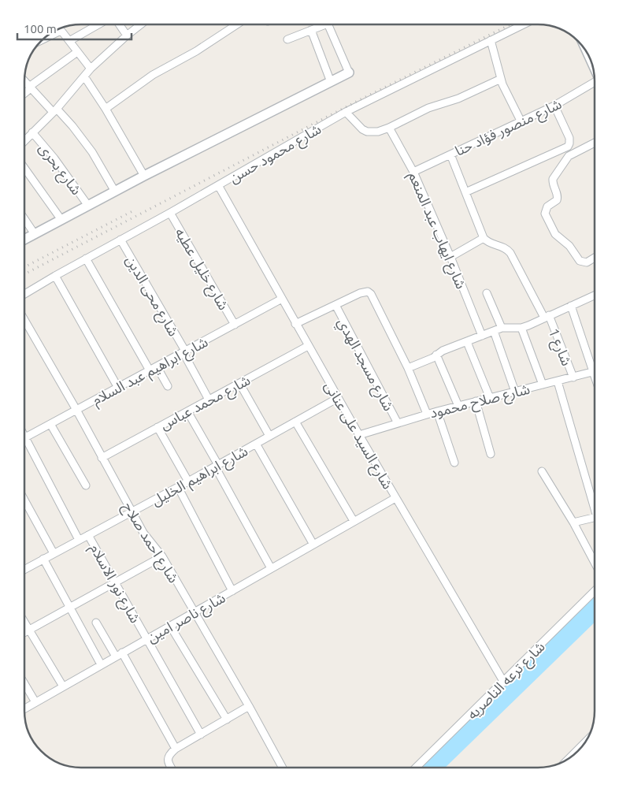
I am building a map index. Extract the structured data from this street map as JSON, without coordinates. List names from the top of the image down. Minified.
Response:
{"streets":{"street":["شارع منصور فؤاد حنا","شارع محمود حسن","شارع بحرى","شارع ايهاب عبد المنعم","شارع خليل عطيه","شارع محى الدين","شارع 1","شارع مسجد الهدي","شارع ابراهيم عبد السلام","شارع صلاح محمود","شارع محمد عباس","شارع السيد على عنانى","شارع ابراهيم الخليل","شارع احمد صلاح","شارع نور الاسلام","شارع ناصر امين","شارع ترعه الناصريه"]},"crossings":[["شارع منصور فؤاد حنا","شارع ايهاب عبد المنعم"],["شارع محمود حسن","شارع خليل عطيه"],["شارع محمود حسن","شارع محى الدين"],["شارع محمود حسن","شارع السيد على عنانى"],["شارع خليل عطيه","شارع ابراهيم عبد السلام"],["شارع محى الدين","شارع ابراهيم عبد السلام"],["شارع محى الدين","شارع محمد عباس"],["شارع 1","شارع صلاح محمود"],["شارع مسجد الهدي","شارع صلاح محمود"],["شارع ابراهيم عبد السلام","شارع السيد على عنانى"],["شارع ابراهيم عبد السلام","شارع احمد صلاح"],["شارع صلاح محمود","شارع السيد على عنانى"],["شارع محمد عباس","شارع السيد على عنانى"],["شارع محمد عباس","شارع احمد صلاح"],["شارع السيد على عنانى","شارع ابراهيم الخليل"],["شارع السيد على عنانى","شارع ناصر امين"],["شارع السيد على عنانى","شارع ترعه الناصريه"],["شارع ابراهيم الخليل","شارع احمد صلاح"],["شارع ابراهيم الخليل","شارع نور الاسلام"],["شارع احمد صلاح","شارع ناصر امين"],["شارع نور الاسلام","شارع ناصر امين"]],"scale_bar":"100 m"}
